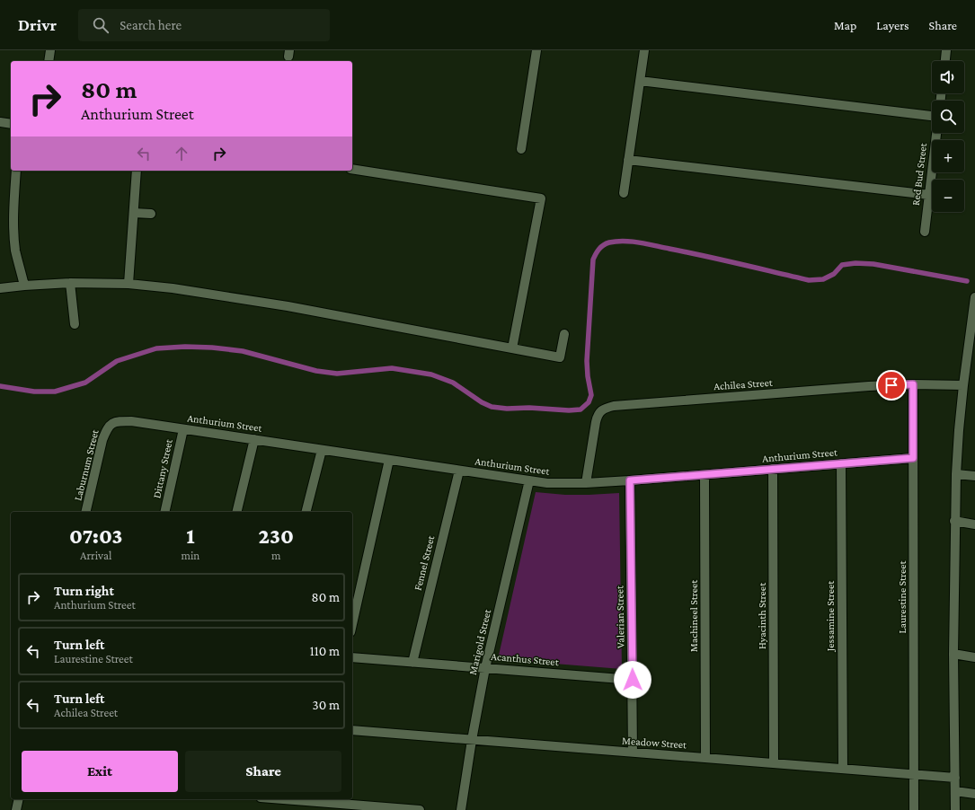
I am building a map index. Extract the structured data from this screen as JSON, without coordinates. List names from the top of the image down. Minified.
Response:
{"streets":{"street":["Red Bud Street","Achilea Street","Anthurium Street","Laburnum Street","Dittany Street","Fennel Street","Laurestine Street","Machineel Street","Hyacinth Street","Jessamine Street","Valerian Street","Marigold Street","Acanthus Street","Meadow Street"]},"crossings":[["Achilea Street","Anthurium Street"],["Achilea Street","Laurestine Street"],["Anthurium Street","Laburnum Street"],["Anthurium Street","Dittany Street"],["Anthurium Street","Fennel Street"],["Anthurium Street","Laurestine Street"],["Anthurium Street","Machineel Street"],["Anthurium Street","Hyacinth Street"],["Anthurium Street","Jessamine Street"],["Anthurium Street","Valerian Street"],["Anthurium Street","Marigold Street"],["Fennel Street","Acanthus Street"],["Laurestine Street","Meadow Street"],["Machineel Street","Meadow Street"],["Hyacinth Street","Meadow Street"],["Jessamine Street","Meadow Street"],["Valerian Street","Acanthus Street"],["Valerian Street","Meadow Street"],["Marigold Street","Acanthus Street"],["Marigold Street","Meadow Street"]],"page":{"header":"Drivr","search":"Search here","nav":["Map","Layers","Share"],"map_buttons":["+","−"],"turn":["80 m","Anthurium Street"],"eta":["07:03","Arrival","1","min","230","m"],"list":[{"name":"Turn right","note":"Anthurium Street","value":"80 m"},{"name":"Turn left","note":"Laurestine Street","value":"110 m"},{"name":"Turn left","note":"Achilea Street","value":"30 m"}],"buttons":["Exit","Share"]}}
